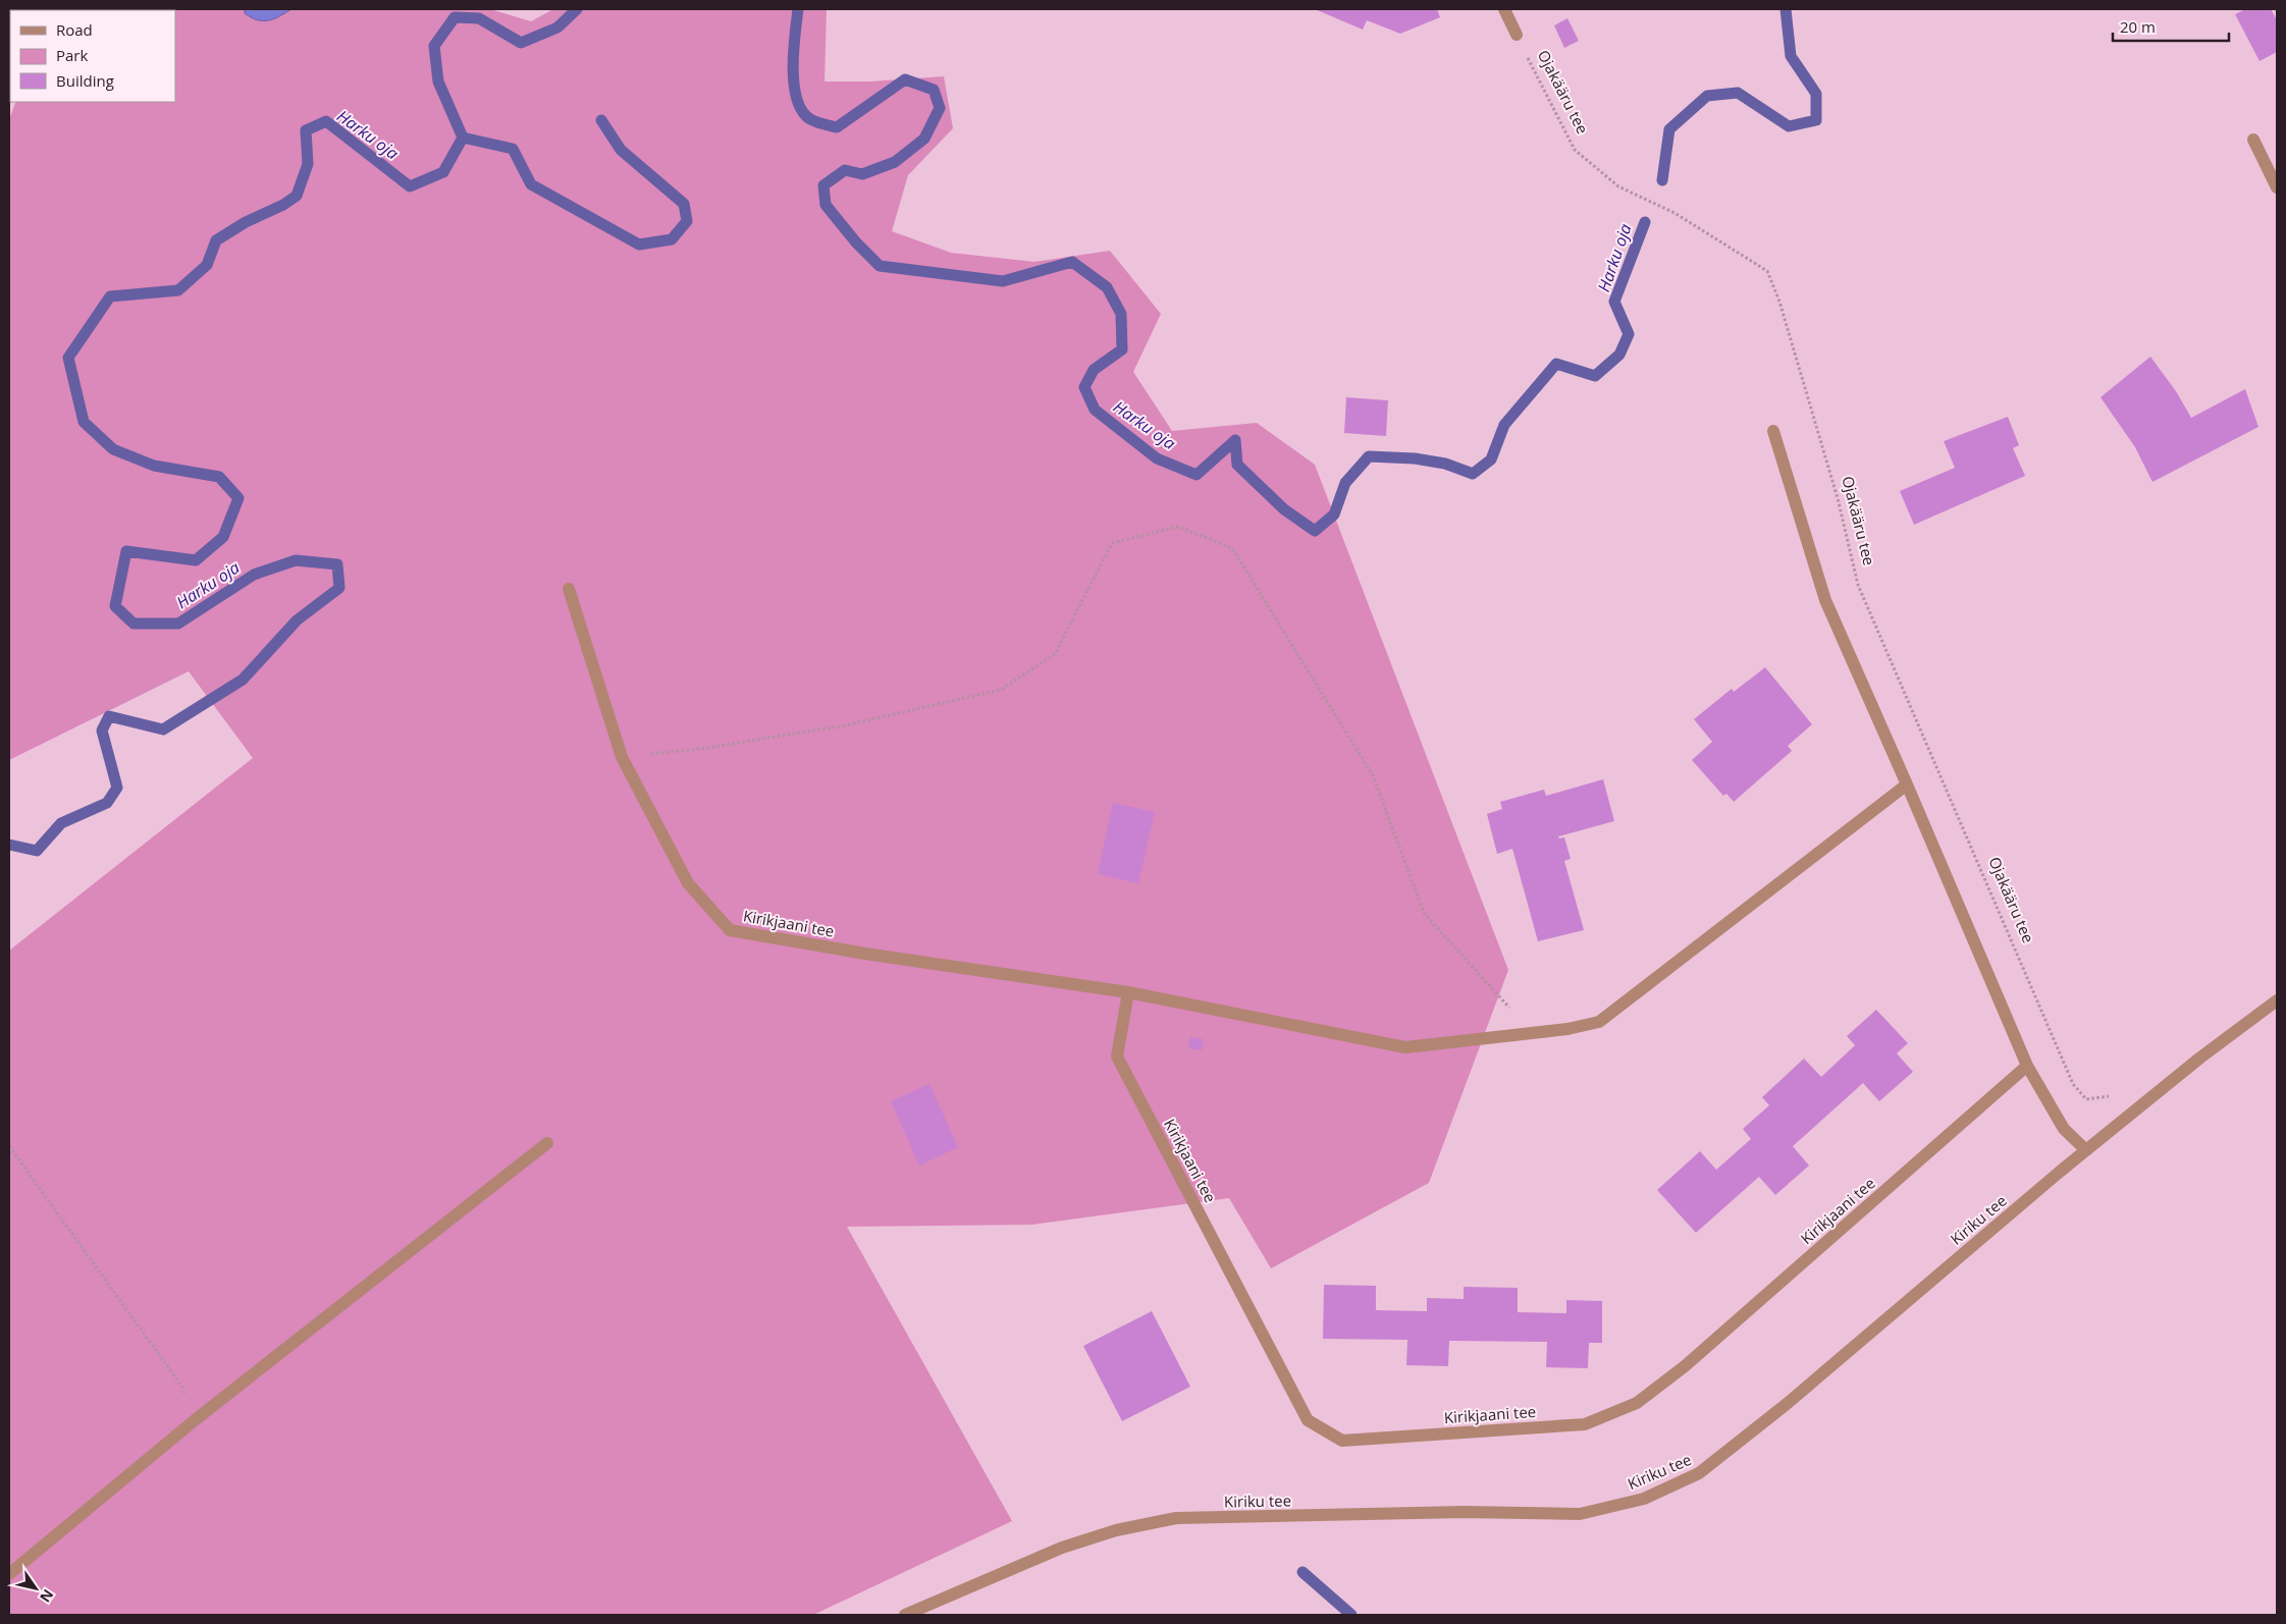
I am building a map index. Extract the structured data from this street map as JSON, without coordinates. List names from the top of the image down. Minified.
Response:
{"streets":{"street":["Kirikjaani tee","Kiriku tee"],"path":["Ojakääru tee"]},"water":["Harku oja"],"legend":["Road","Park","Building"],"scale_bar":"20 m","north":"bottom right"}
